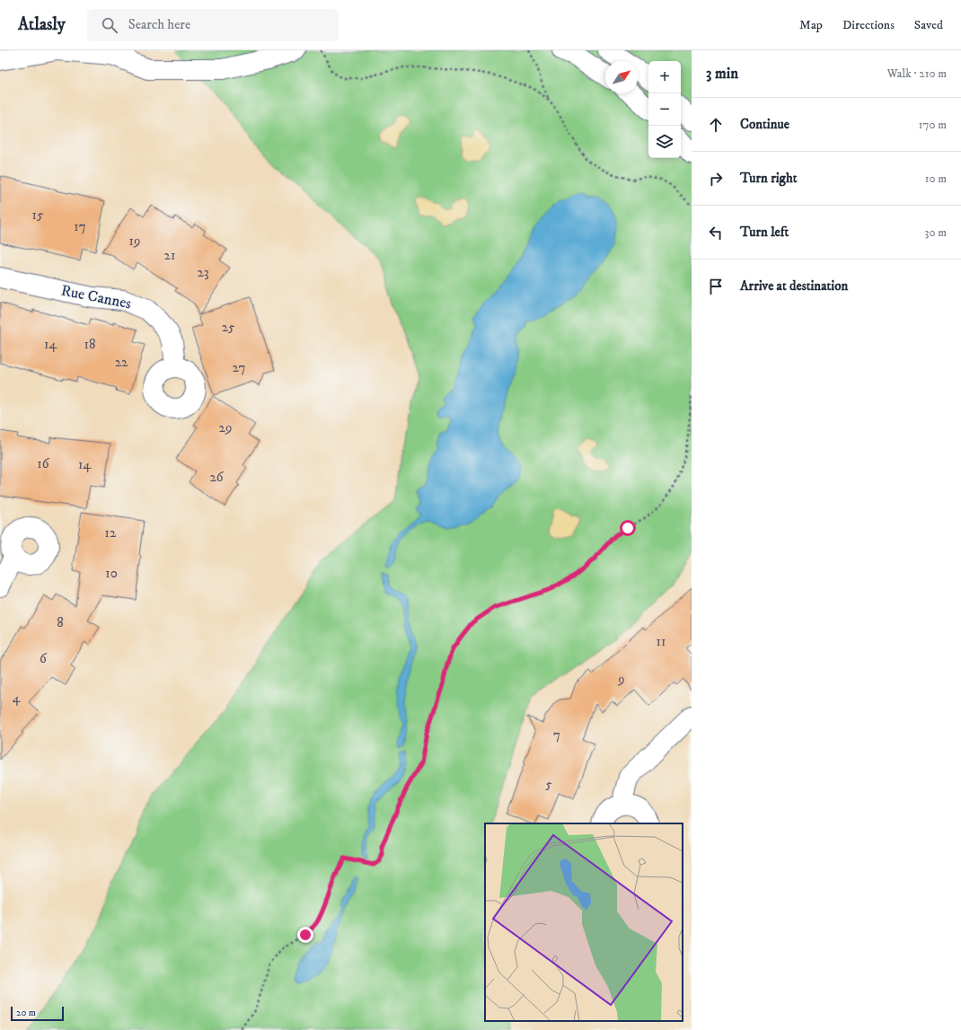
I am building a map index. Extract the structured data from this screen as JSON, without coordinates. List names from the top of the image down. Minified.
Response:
{"streets":{"street":["Rue Cannes"]},"house_numbers":["15","17","19","21","23","25","14","18","22","27","29","16","14","26","12","10","8","11","6","9","4","7","5"],"scale_bar":"20 m","north":"top right","page":{"header":"Atlasly","search":"Search here","nav":["Map","Directions","Saved"],"heading":["3 min","Walk · 210 m"],"map_buttons":["+","−"],"list":[["Continue","170 m"],["Turn right","10 m"],["Turn left","30 m"],"Arrive at destination"],"scale":"20 m"}}
